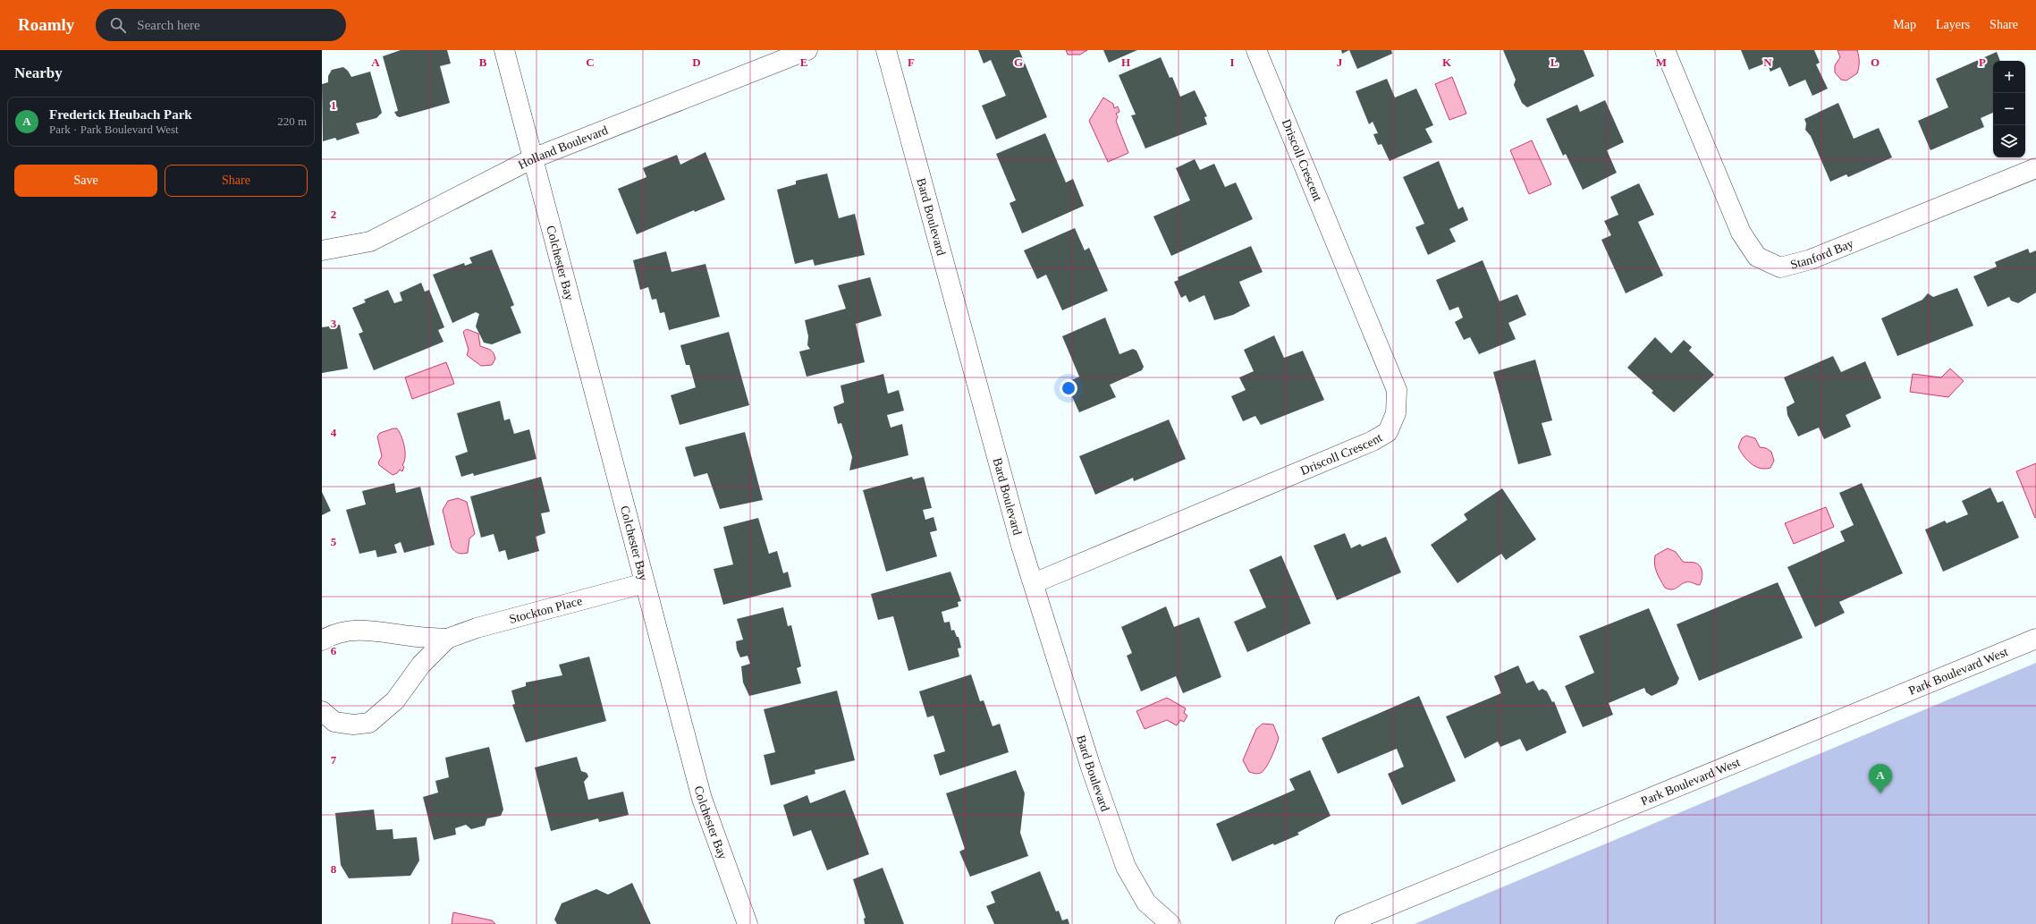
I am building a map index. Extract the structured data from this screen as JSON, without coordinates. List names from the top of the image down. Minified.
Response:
{"streets":{"street":["Holland Boulevard","Driscoll Crescent","Bard Boulevard","Stanford Bay","Colchester Bay","Stockton Place","Park Boulevard West"]},"crossings":[["Holland Boulevard","Colchester Bay"],["Driscoll Crescent","Bard Boulevard"],["Colchester Bay","Stockton Place"]],"page":{"header":"Roamly","search":"Search here","nav":["Map","Layers","Share"],"heading":"Nearby","map_buttons":["+","−"],"list":[{"mark":"A","name":"Frederick Heubach Park","note":"Park · Park Boulevard West","value":"220 m"}],"buttons":["Save","Share"],"pins":"A"},"grid":{"columns":["A","B","C","D","E","F","G","H","I","J","K","L","M","N","O","P"],"rows":["1","2","3","4","5","6","7","8"]}}
